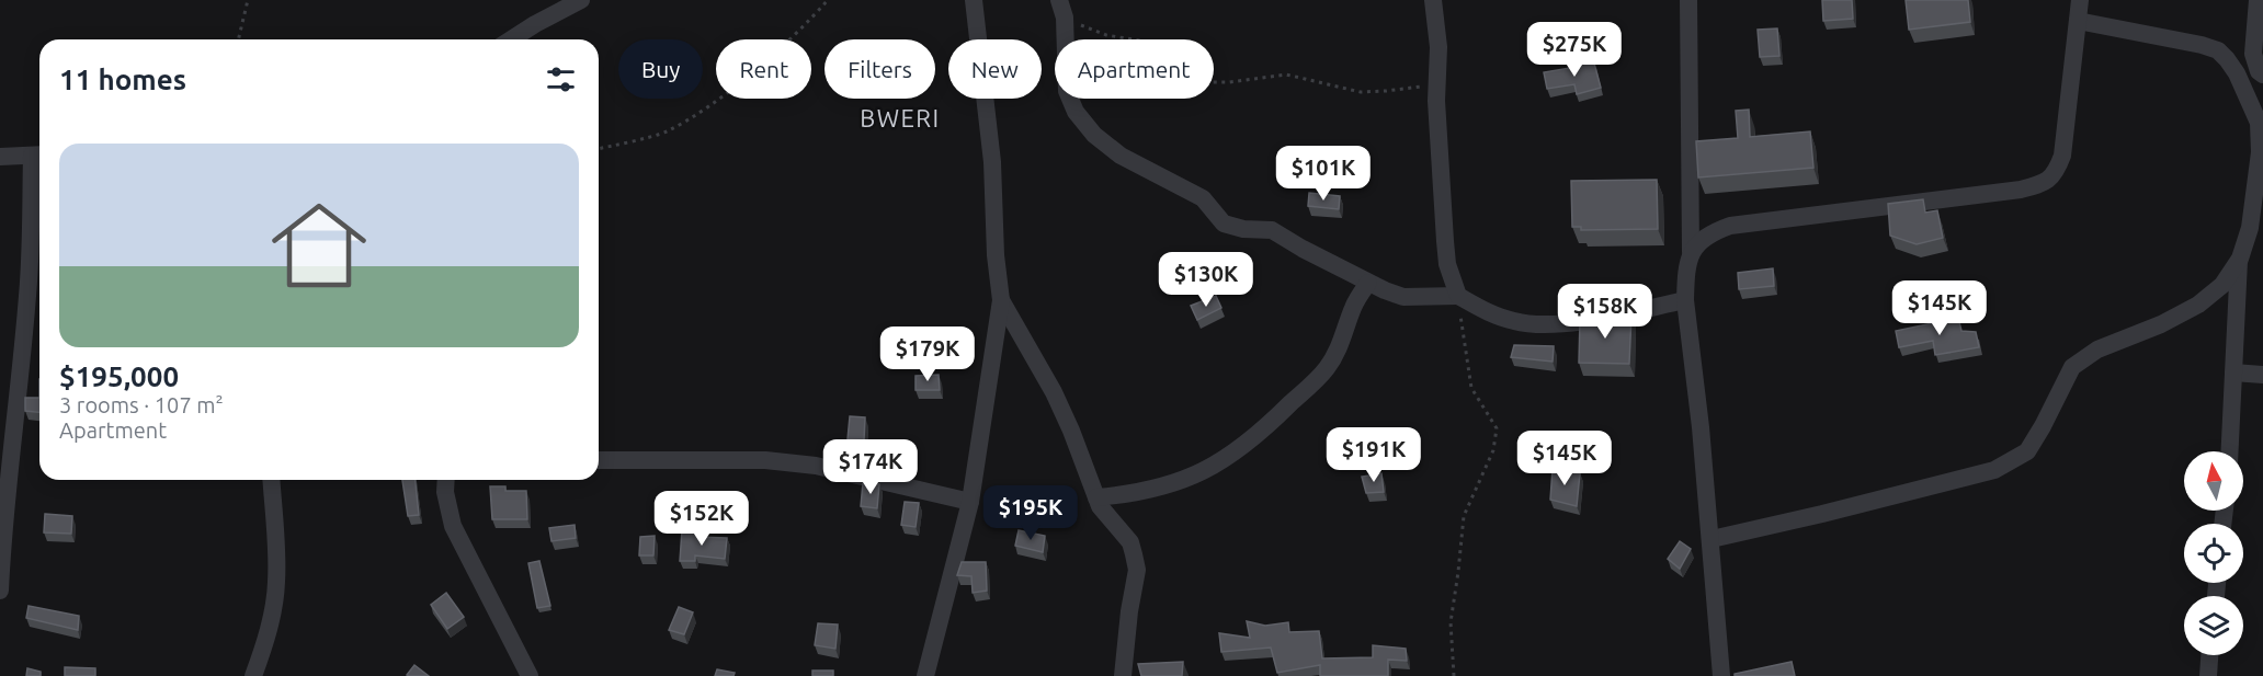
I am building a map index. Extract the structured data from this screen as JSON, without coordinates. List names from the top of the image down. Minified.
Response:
{"districts":["BWERI"],"north":"top","page":{"price":["$275K","$101K","$130K","$145K","$158K","$179K","$191K","$145K","$174K","$195K","$152K"],"chip":["Buy","Rent","Filters","New","Apartment"],"heading":"11 homes","list":[{"name":"$195,000","note":"3 rooms · 107 m² · Apartment"}]}}
